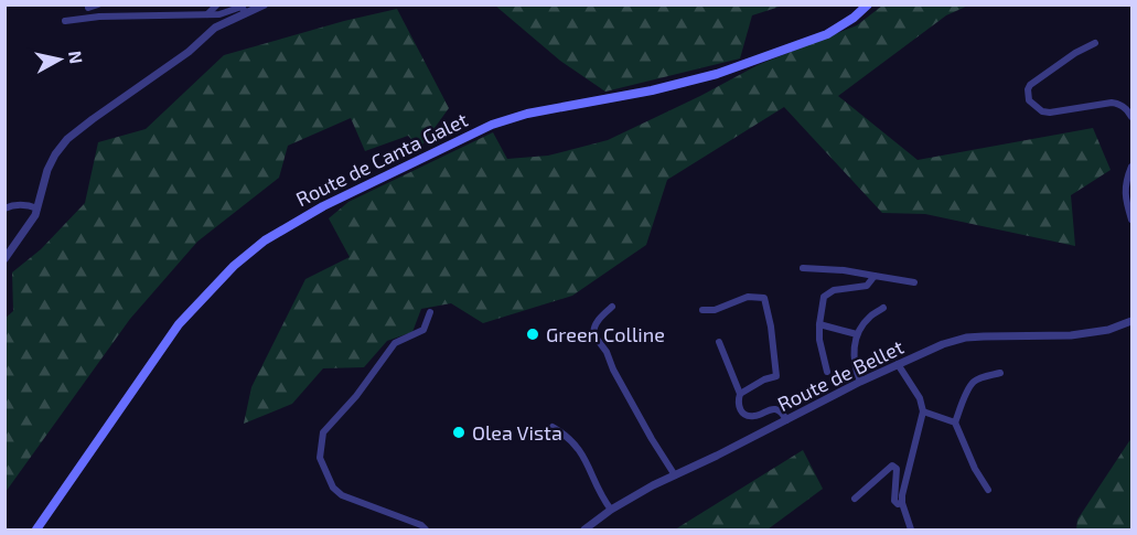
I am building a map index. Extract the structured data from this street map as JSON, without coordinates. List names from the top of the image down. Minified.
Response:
{"streets":{"main road":["Route de Canta Galet"],"street":["Route de Bellet"]},"places":["Green Colline","Olea Vista"],"north":"right"}
